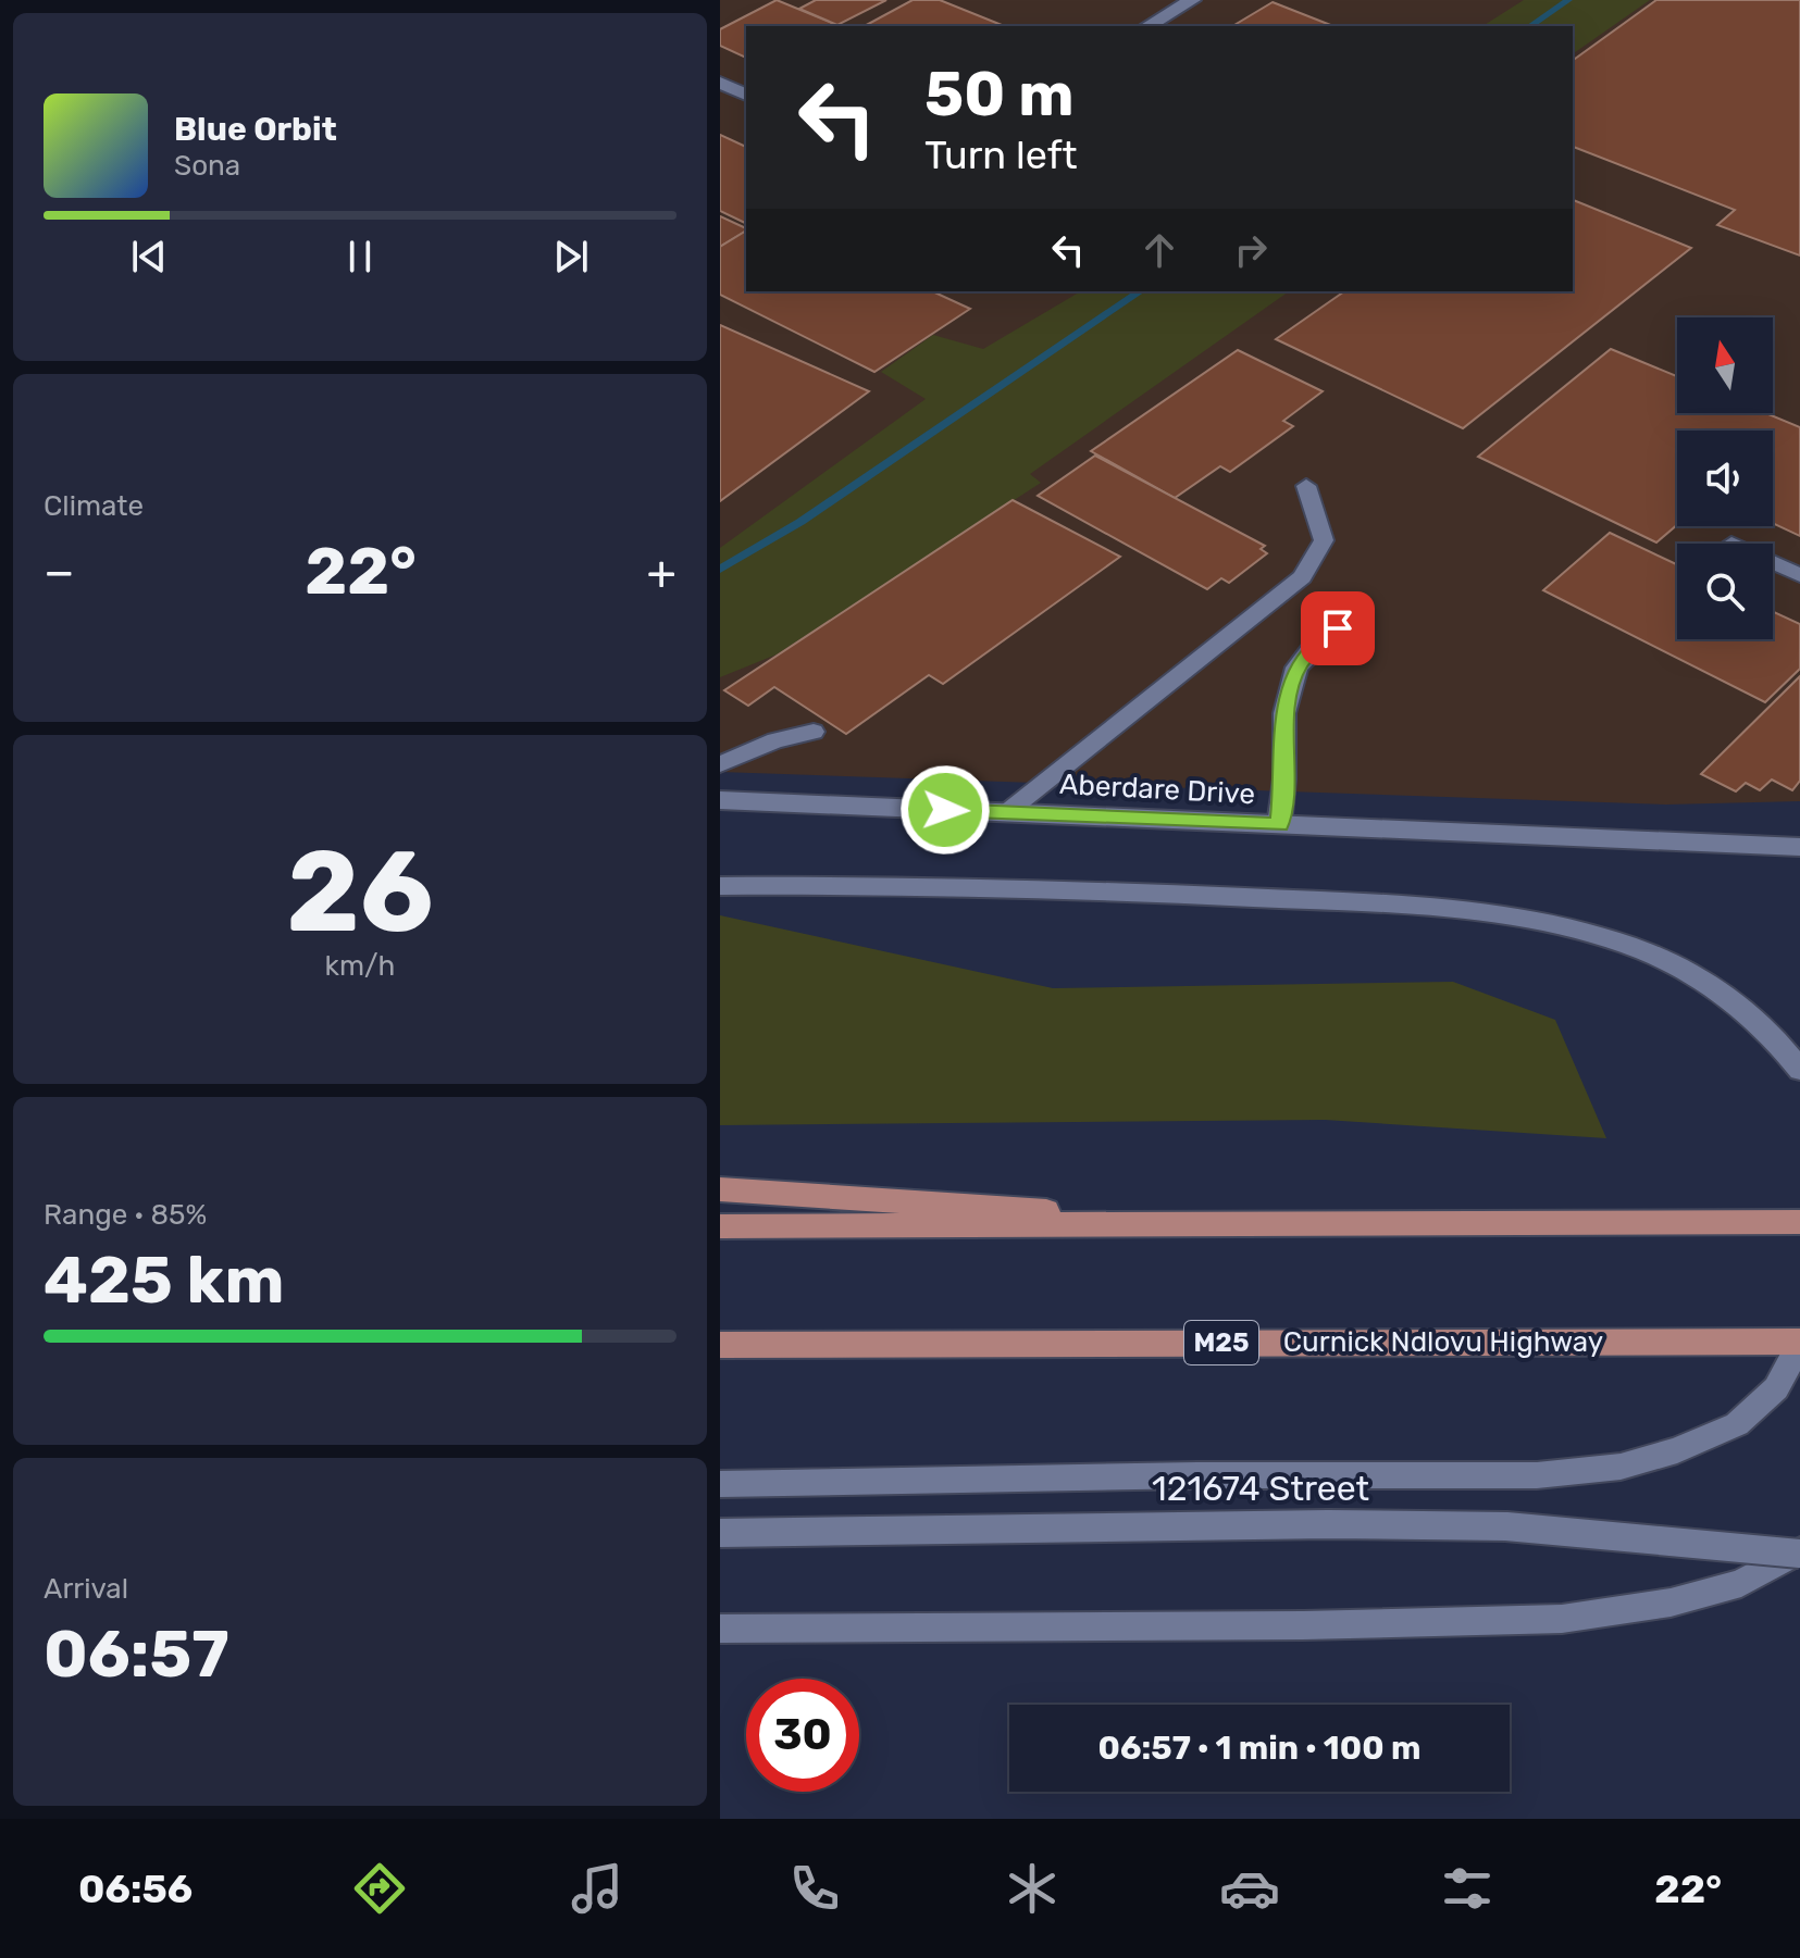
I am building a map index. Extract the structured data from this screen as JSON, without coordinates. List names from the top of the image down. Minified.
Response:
{"streets":{"main road":["Curnick Ndlovu Highway","M25"],"street":["Aberdare Drive"],"lane":["121674 Street"]},"north":"top","page":{"turn":["50 m","Turn left"],"song":["Blue Orbit","Sona"],"tile":["Climate",["26","km/h"],["Range · 85%","425 km"],["Arrival","06:57"]],"heat":["−","22°","+"],"limit":"30","trip":"06:57 · 1 min · 100 m","tabs":["06:56","22°"]}}
